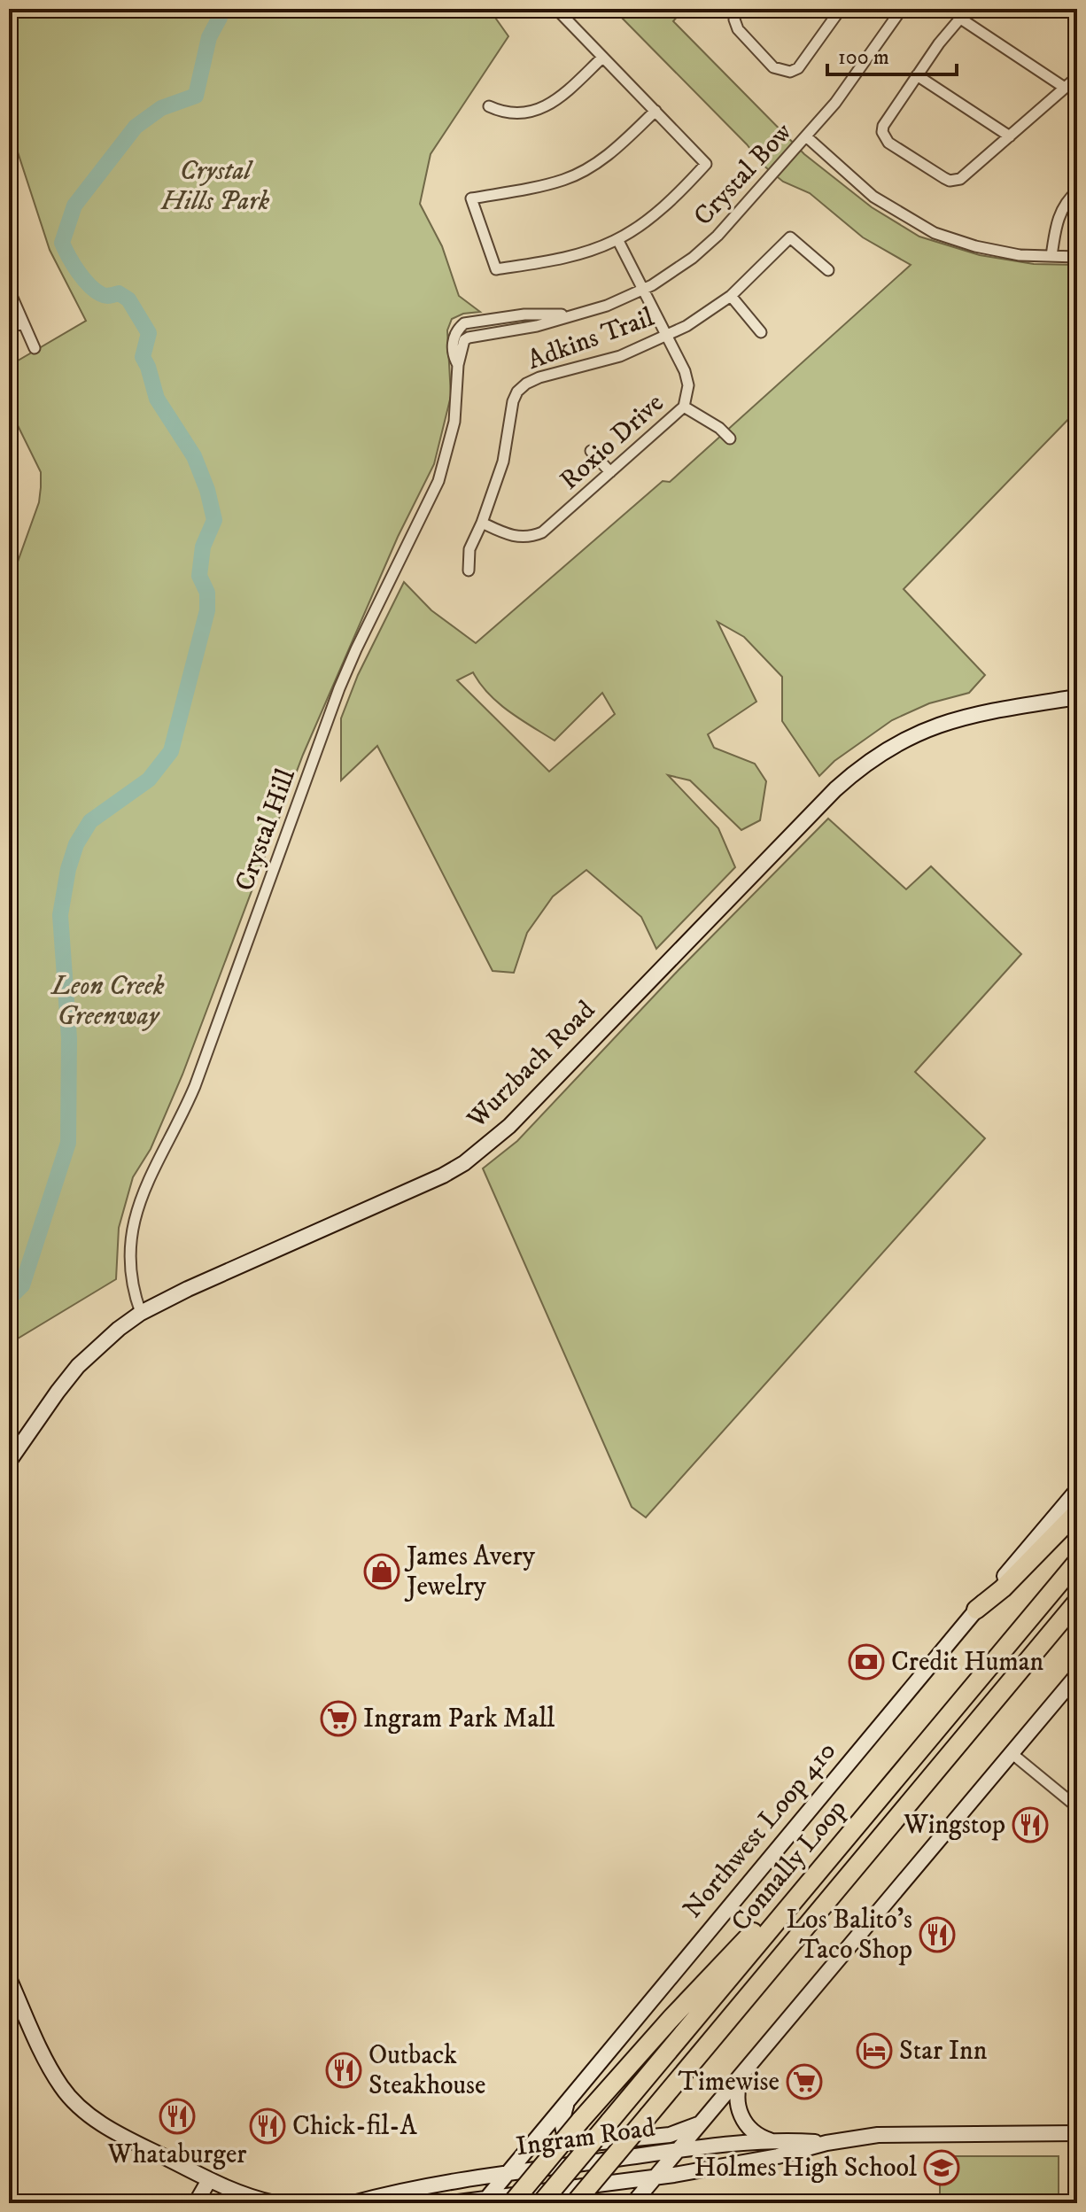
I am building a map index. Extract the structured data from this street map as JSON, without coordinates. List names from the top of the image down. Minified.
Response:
{"streets":{"highway":["Connally Loop"],"main road":["Wurzbach Road","Northwest Loop 410","Ingram Road"],"street":["Crystal Bow","Adkins Trail","Roxio Drive","Crystal Hill"]},"crossings":[["Crystal Bow","Roxio Drive"],["Crystal Bow","Crystal Hill"],["Adkins Trail","Roxio Drive"],["Crystal Hill","Wurzbach Road"],["Northwest Loop 410","Ingram Road"]],"parks":["Crystal Hills Park","Leon Creek Greenway"],"places":{"shop":["James Avery Jewelry"],"bank":["Credit Human"],"supermarket":["Ingram Park Mall","Timewise"],"restaurant":["Wingstop","Los Balito's Taco Shop","Outback Steakhouse","Whataburger","Chick-fil-A"],"hotel":["Star Inn"],"school or university":["Holmes High School"]},"scale_bar":"100 m"}
